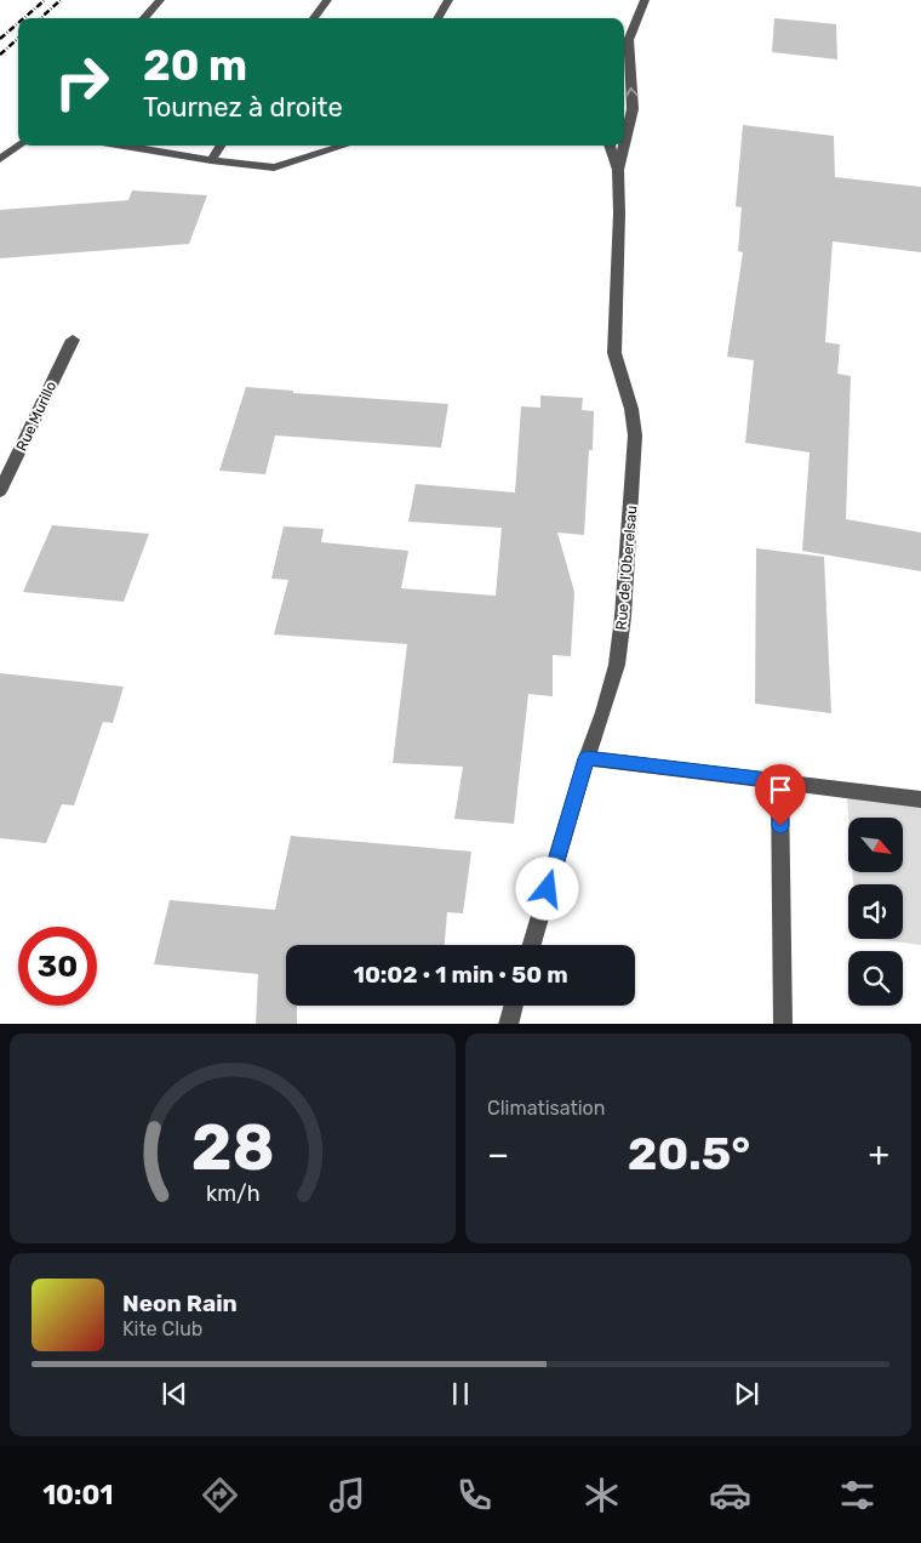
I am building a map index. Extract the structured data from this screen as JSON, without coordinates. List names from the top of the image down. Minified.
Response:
{"streets":{"street":["Rue Murillo","Rue de l'Oberelsau"]},"north":"bottom right","page":{"turn":["20 m","Tournez à droite"],"limit":"30","trip":"10:02 · 1 min · 50 m","tile":"Climatisation","heat":["−","20.5°","+"],"song":["Neon Rain","Kite Club"],"tabs":"10:01","gauge":["28","km/h"]}}
